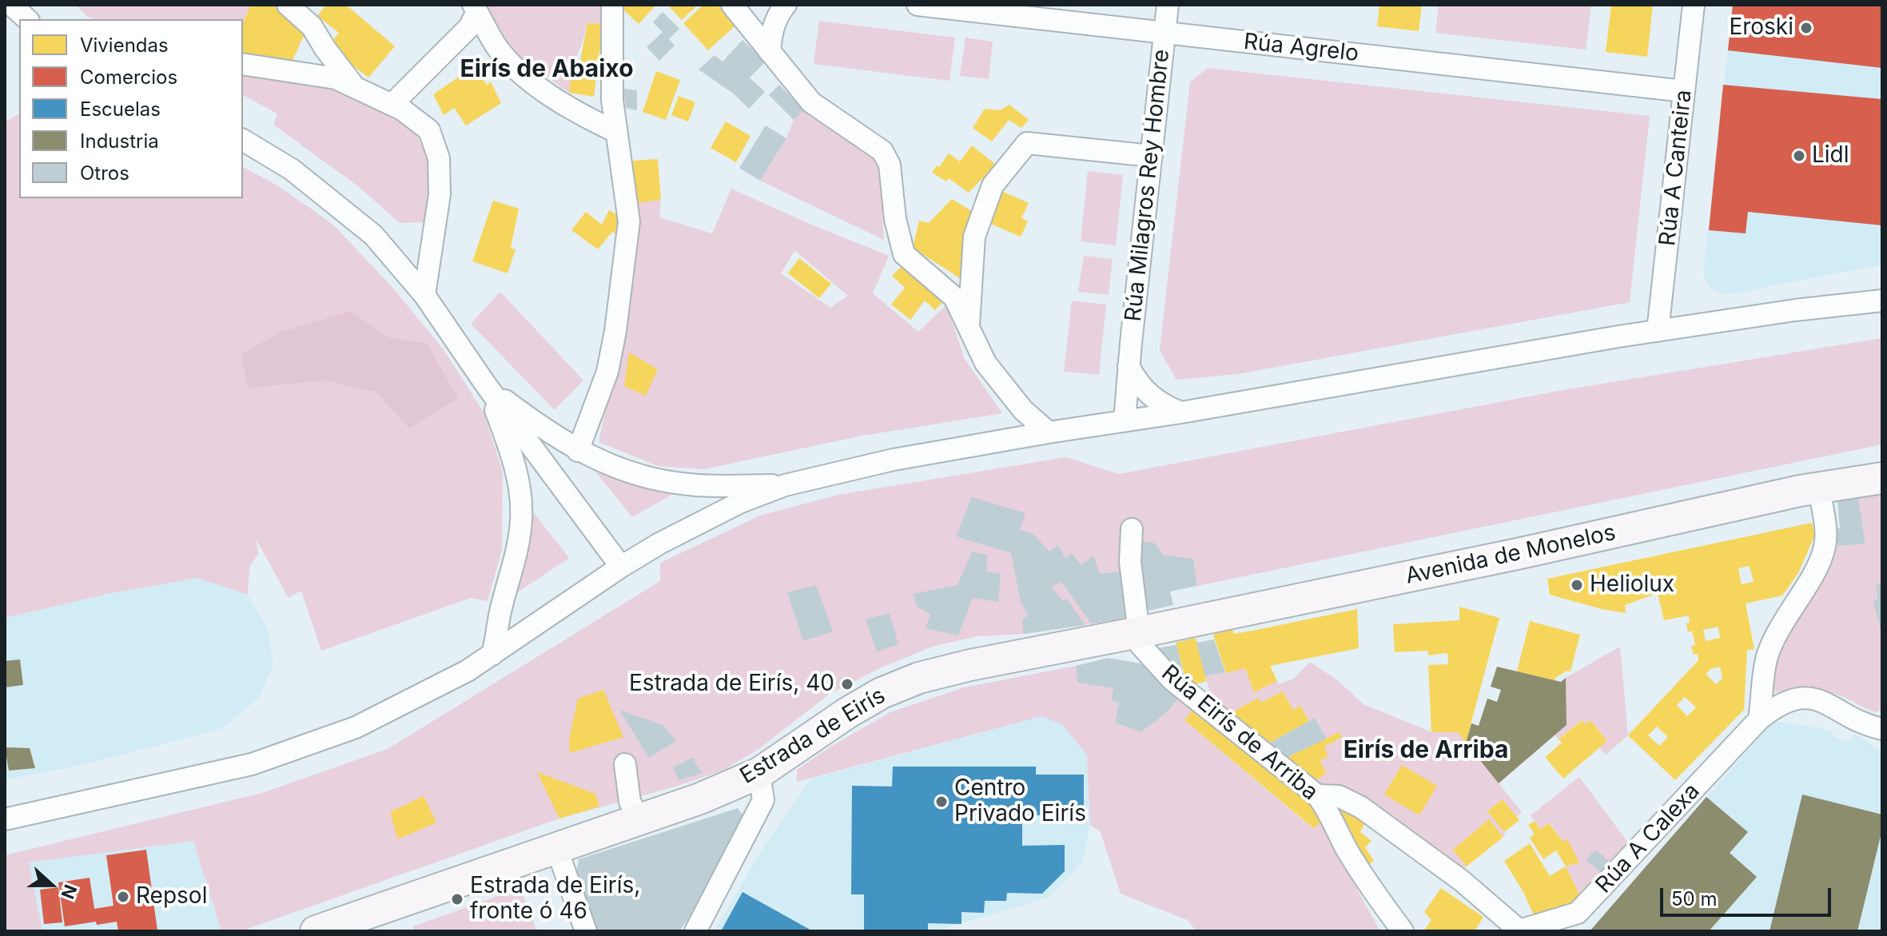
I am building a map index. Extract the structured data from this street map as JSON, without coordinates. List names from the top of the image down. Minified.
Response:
{"streets":{"street":["Rúa Agrelo","Rúa A Canteira","Rúa Milagros Rey Hombre","Avenida de Monelos","Rúa Eirís de Arriba","Estrada de Eirís","Rúa A Calexa"]},"crossings":[["Rúa Agrelo","Rúa A Canteira"],["Rúa Agrelo","Rúa Milagros Rey Hombre"],["Avenida de Monelos","Rúa Eirís de Arriba"],["Avenida de Monelos","Estrada de Eirís"],["Rúa Eirís de Arriba","Estrada de Eirís"],["Rúa Eirís de Arriba","Rúa A Calexa"]],"districts":["Eirís de Abaixo","Eirís de Arriba"],"places":["Eroski","Lidl","Heliolux","Estrada de Eirís, 40","Centro Privado Eirís","Repsol","Estrada de Eirís, fronte ó 46"],"legend":["Viviendas","Comercios","Escuelas","Industria","Otros"],"scale_bar":"50 m","north":"right"}
